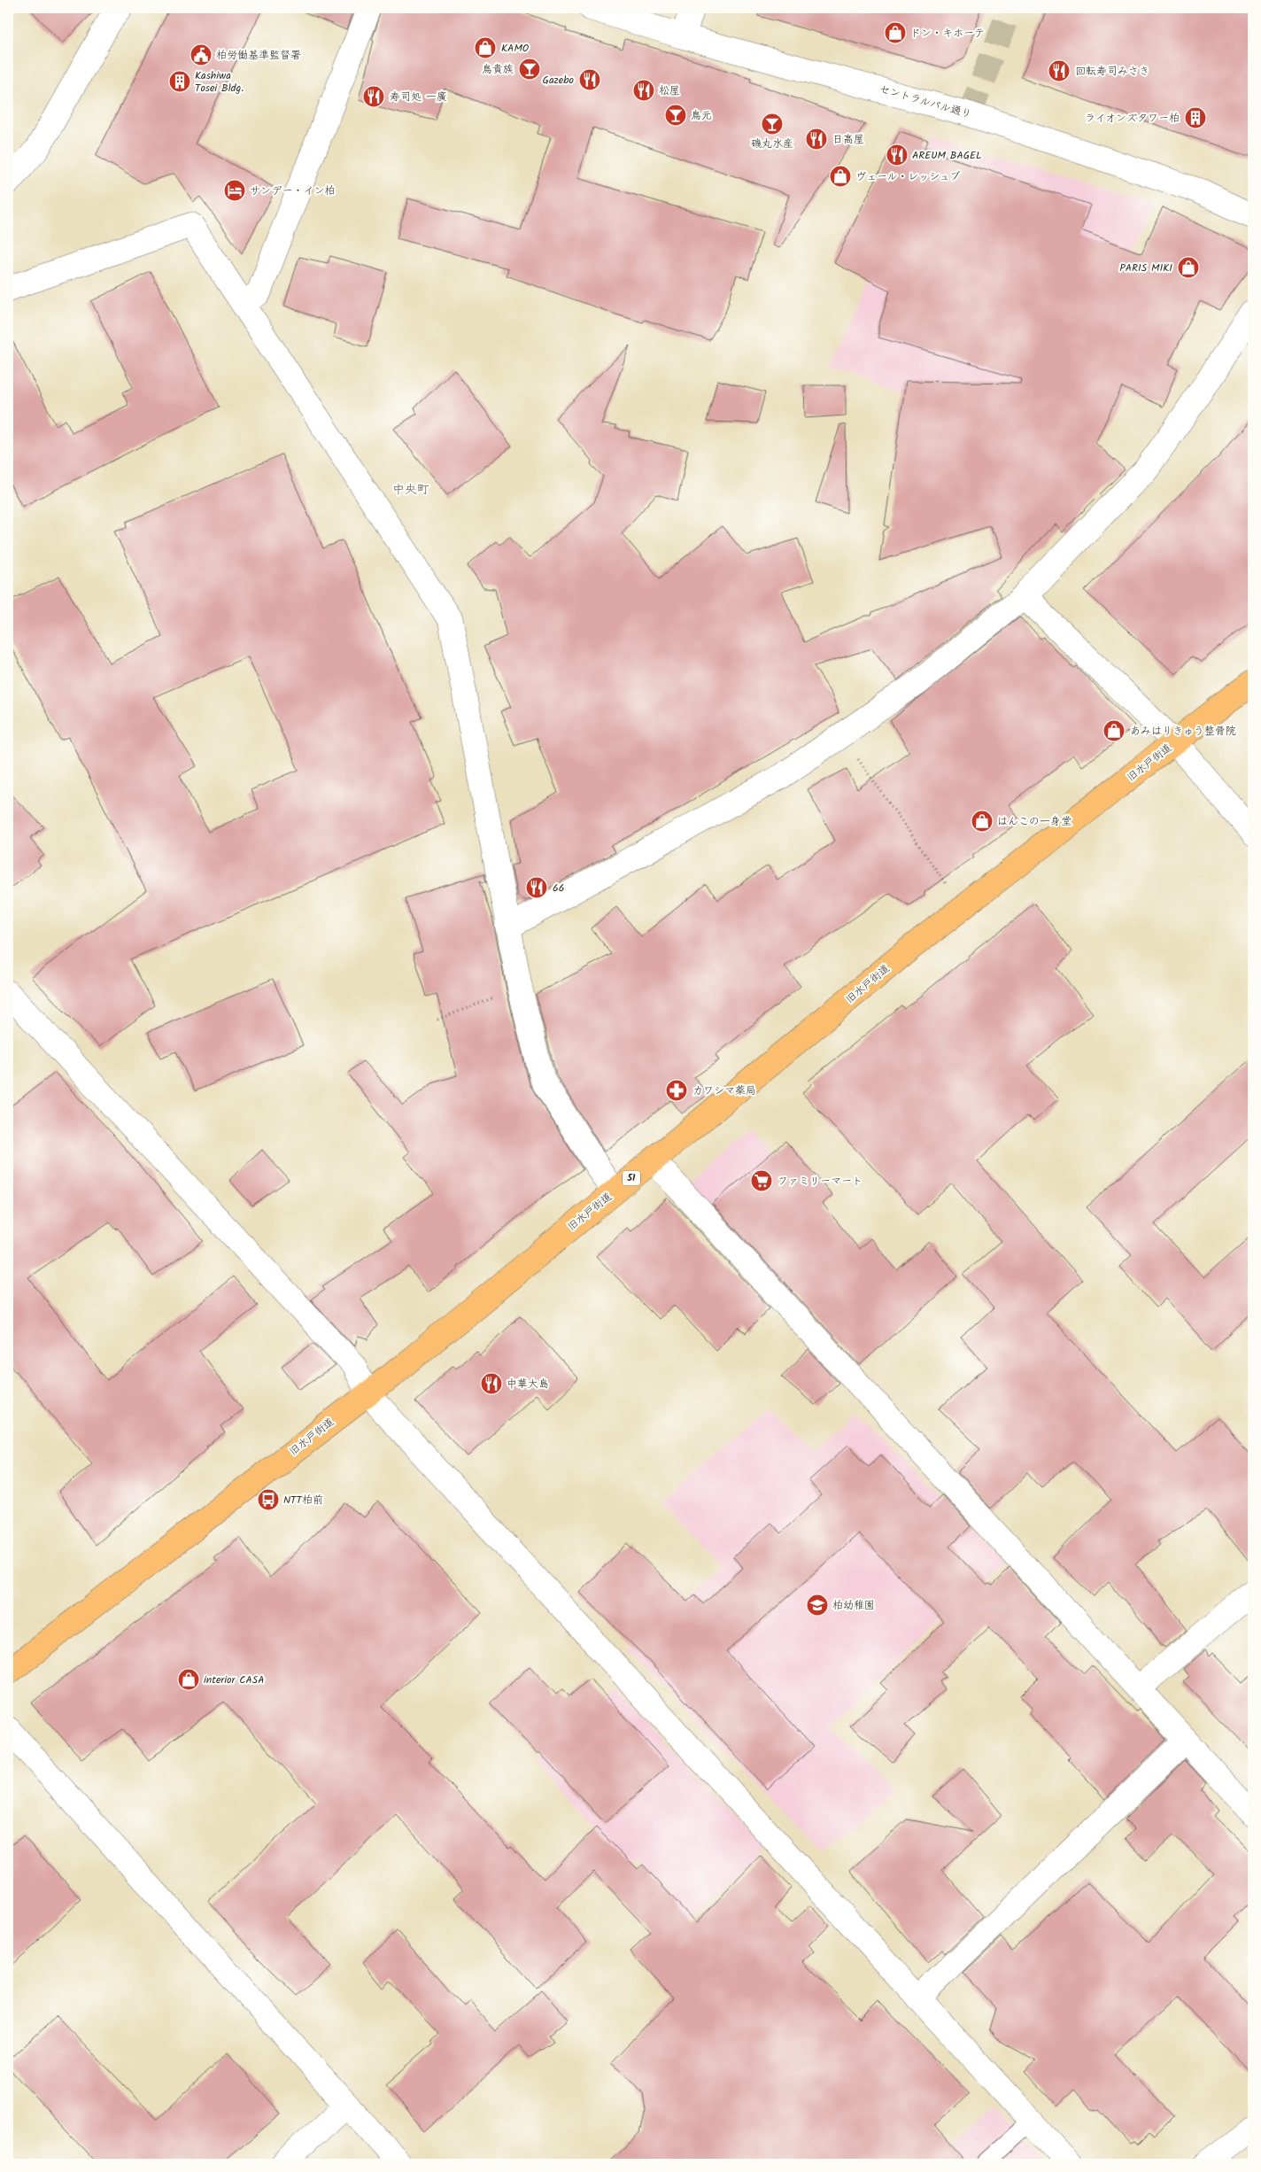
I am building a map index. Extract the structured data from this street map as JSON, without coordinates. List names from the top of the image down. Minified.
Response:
{"streets":{"main road":["旧水戸街道","51"],"street":["セントラルパル通り"]},"districts":["中央町"],"places":{"shop":["ドン・キホーテ","KAMO","ヴェール・レッシュブ","PARIS MIKI","あみはりきゅう整骨院","はんこの一身堂","interior CASA"],"public building":["柏労働基準監督署"],"bar":["鳥貴族","鳥元","磯丸水産"],"restaurant":["回転寿司みさき","Gazebo","松屋","寿司処 一廣","日高屋","AREUM BAGEL","66","中華大島"],"building":["Kashiwa Tosei Bldg.","ライオンズタワー柏"],"hotel":["サンデー・イン柏"],"pharmacy":["カワシマ薬局"],"supermarket":["ファミリーマート"],"bus stop":["NTT柏前"],"school or university":["柏幼稚園"]}}
